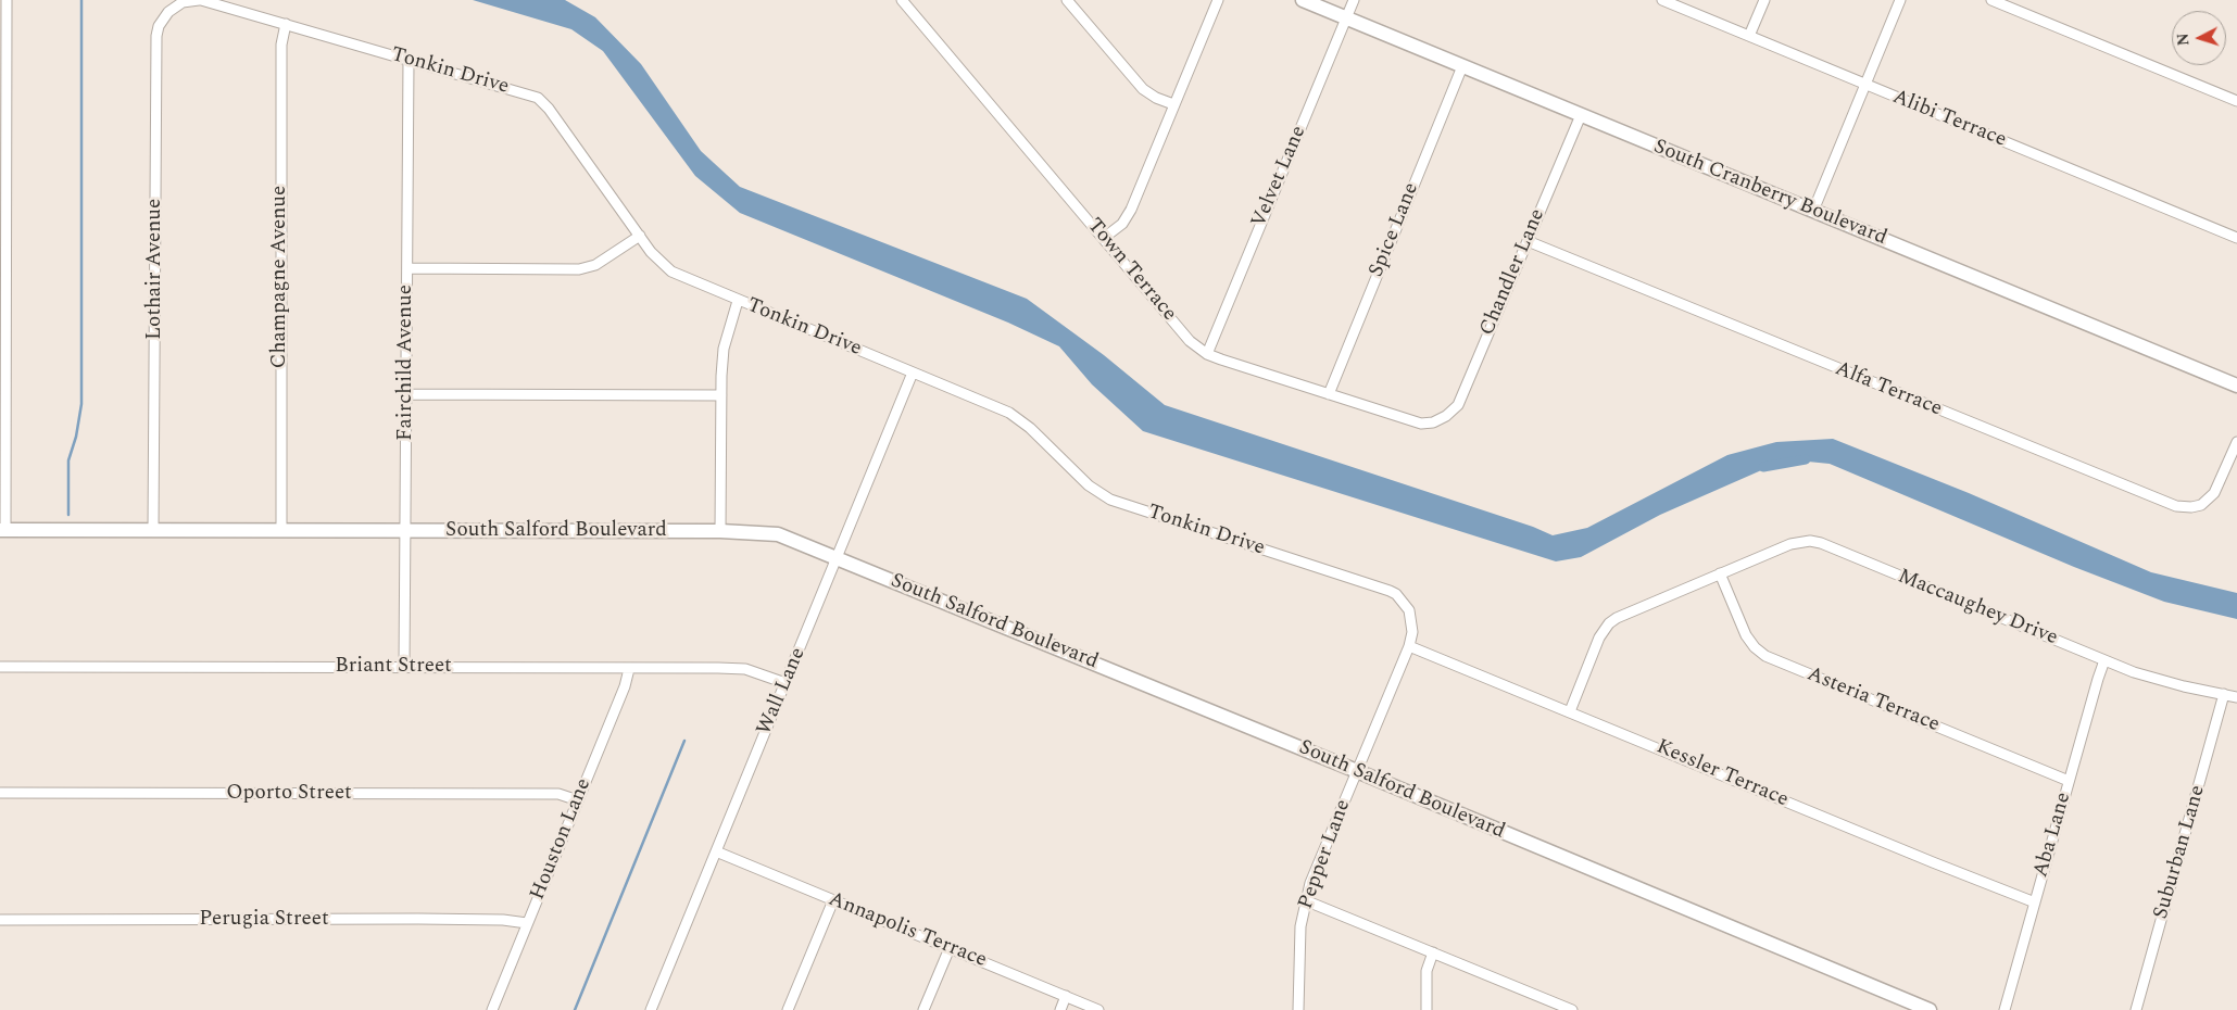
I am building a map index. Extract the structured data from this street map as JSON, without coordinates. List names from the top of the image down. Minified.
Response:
{"streets":{"street":["Tonkin Drive","Alibi Terrace","Velvet Lane","South Cranberry Boulevard","Spice Lane","Lothair Avenue","Town Terrace","Chandler Lane","Champagne Avenue","Fairchild Avenue","Alfa Terrace","South Salford Boulevard","Maccaughey Drive","Briant Street","Wall Lane","Asteria Terrace","Kessler Terrace","Oporto Street","Aba Lane","Houston Lane","Suburban Lane","Pepper Lane","Perugia Street","Annapolis Terrace"]},"crossings":[["Tonkin Drive","Lothair Avenue"],["Tonkin Drive","Champagne Avenue"],["Tonkin Drive","Fairchild Avenue"],["Tonkin Drive","Wall Lane"],["Tonkin Drive","Kessler Terrace"],["Tonkin Drive","Pepper Lane"],["Velvet Lane","South Cranberry Boulevard"],["Velvet Lane","Town Terrace"],["South Cranberry Boulevard","Spice Lane"],["South Cranberry Boulevard","Chandler Lane"],["Spice Lane","Town Terrace"],["Lothair Avenue","South Salford Boulevard"],["Town Terrace","Chandler Lane"],["Chandler Lane","Alfa Terrace"],["Champagne Avenue","South Salford Boulevard"],["Fairchild Avenue","South Salford Boulevard"],["Fairchild Avenue","Briant Street"],["South Salford Boulevard","Wall Lane"],["South Salford Boulevard","Pepper Lane"],["Maccaughey Drive","Asteria Terrace"],["Maccaughey Drive","Kessler Terrace"],["Maccaughey Drive","Aba Lane"],["Maccaughey Drive","Suburban Lane"],["Briant Street","Wall Lane"],["Briant Street","Houston Lane"],["Wall Lane","Annapolis Terrace"],["Asteria Terrace","Aba Lane"],["Kessler Terrace","Aba Lane"],["Kessler Terrace","Pepper Lane"],["Oporto Street","Houston Lane"],["Houston Lane","Perugia Street"]],"north":"left"}
